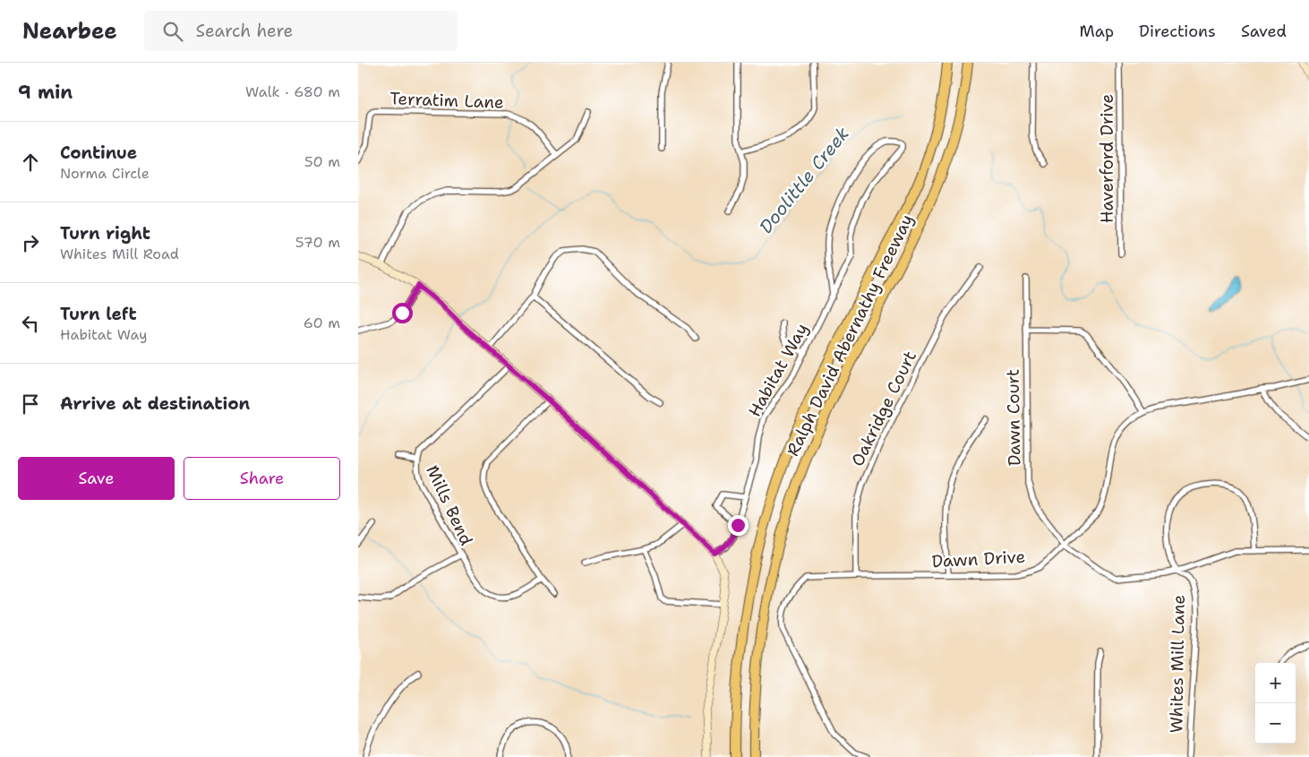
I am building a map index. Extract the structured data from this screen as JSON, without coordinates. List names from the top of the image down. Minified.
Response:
{"streets":{"highway":["Ralph David Abernathy Freeway"],"street":["Terratim Lane","Haverford Drive","Habitat Way","Oakridge Court","Dawn Court","Mills Bend","Dawn Drive","Whites Mill Lane"]},"crossings":[["Oakridge Court","Dawn Drive"],["Dawn Court","Dawn Drive"],["Dawn Court","Whites Mill Lane"]],"water":["Doolittle Creek"],"page":{"header":"Nearbee","search":"Search here","nav":["Map","Directions","Saved"],"heading":["9 min","Walk · 680 m"],"list":[["Continue","Norma Circle","50 m"],["Turn right","Whites Mill Road","570 m"],["Turn left","Habitat Way","60 m"],"Arrive at destination"],"buttons":["Save","Share"],"map_buttons":["+","−"]}}
